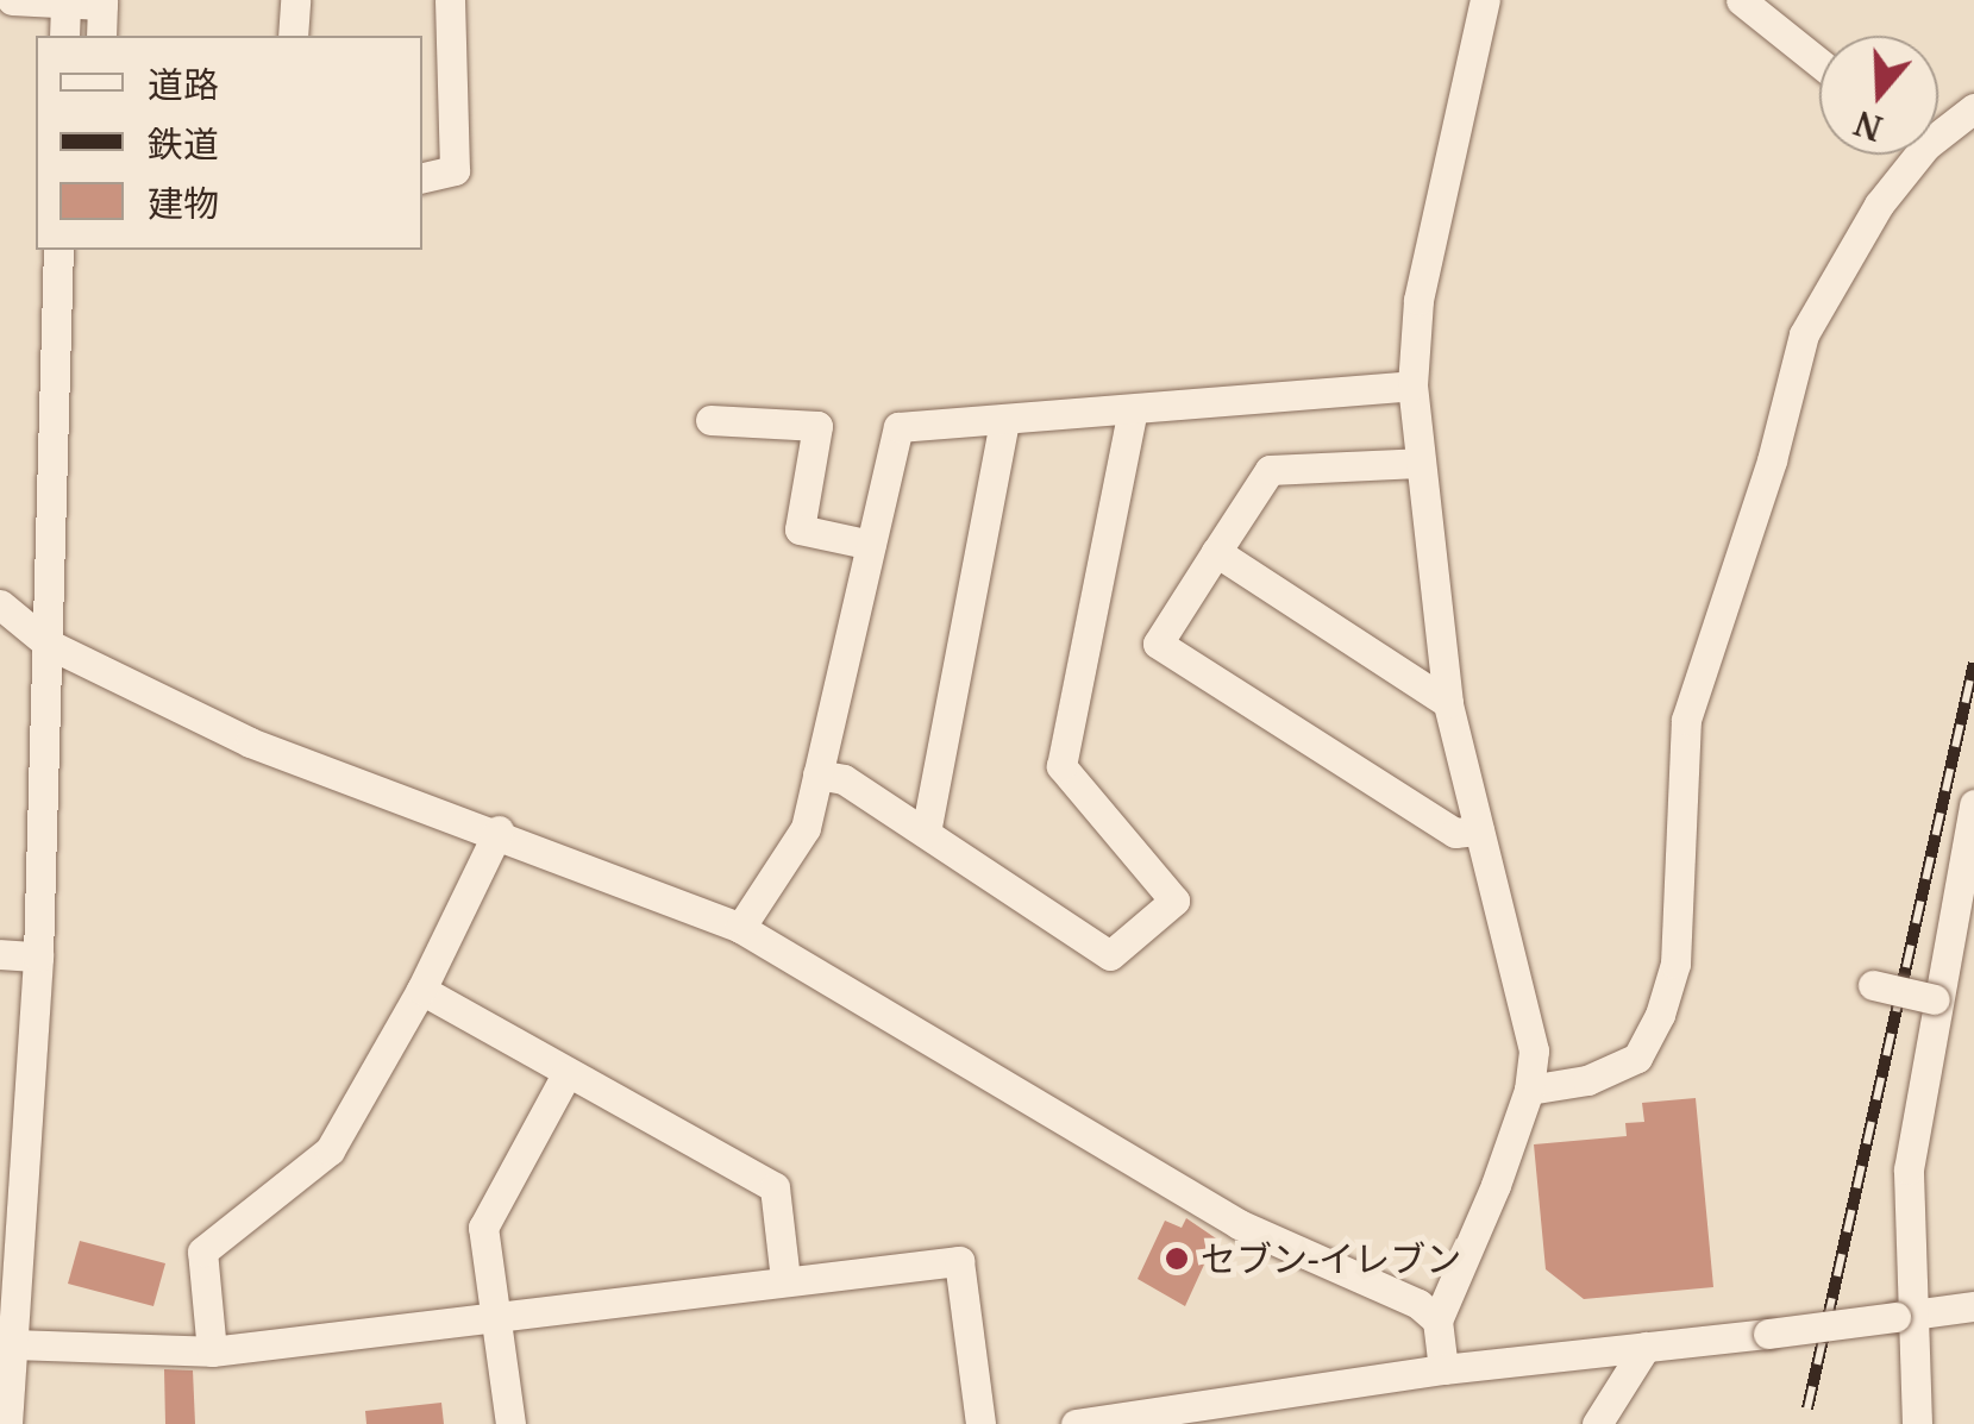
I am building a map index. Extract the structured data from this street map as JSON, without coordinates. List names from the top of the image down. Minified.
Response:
{"places":["セブン-イレブン"],"legend":["道路","鉄道","建物"],"north":"bottom"}
